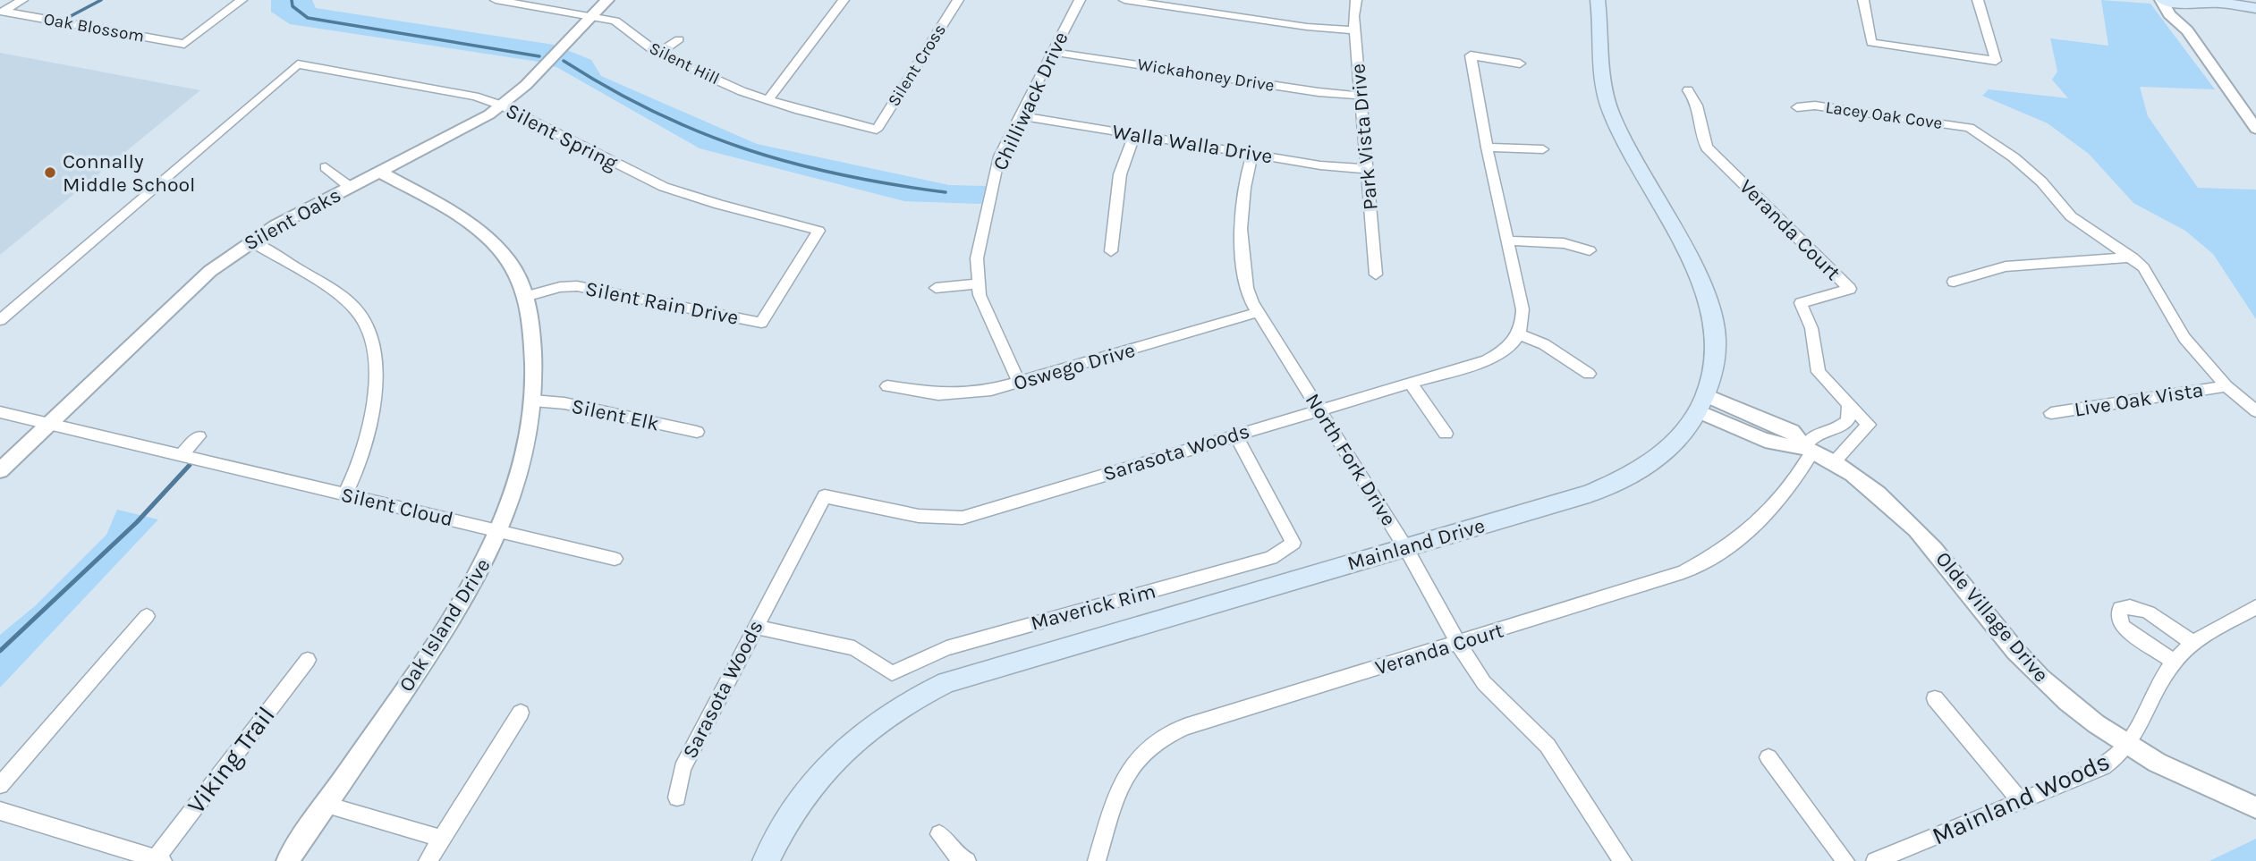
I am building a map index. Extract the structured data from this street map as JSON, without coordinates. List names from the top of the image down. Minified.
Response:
{"streets":{"main road":["Mainland Drive"],"street":["Oak Blossom","Silent Hill","Silent Cross","Wickahoney Drive","Chilliwack Drive","Lacey Oak Cove","Silent Spring","Park Vista Drive","Walla Walla Drive","Silent Oaks","Veranda Court","Silent Rain Drive","Oswego Drive","Live Oak Vista","Silent Elk","Sarasota Woods","North Fork Drive","Silent Cloud","Maverick Rim","Olde Village Drive","Oak Island Drive","Viking Trail","Mainland Woods"]},"crossings":[["Silent Hill","Silent Cross"],["Silent Hill","Silent Oaks"],["Wickahoney Drive","Chilliwack Drive"],["Wickahoney Drive","Park Vista Drive"],["Chilliwack Drive","Walla Walla Drive"],["Chilliwack Drive","Oswego Drive"],["Silent Spring","Silent Oaks"],["Silent Spring","Silent Rain Drive"],["Park Vista Drive","Walla Walla Drive"],["Walla Walla Drive","North Fork Drive"],["Silent Oaks","Silent Cloud"],["Silent Oaks","Oak Island Drive"],["Veranda Court","North Fork Drive"],["Veranda Court","Olde Village Drive"],["Silent Rain Drive","Oak Island Drive"],["Oswego Drive","North Fork Drive"],["Silent Elk","Oak Island Drive"],["Sarasota Woods","North Fork Drive"],["Sarasota Woods","Maverick Rim"],["North Fork Drive","Mainland Drive"],["Silent Cloud","Oak Island Drive"],["Mainland Drive","Olde Village Drive"],["Olde Village Drive","Mainland Woods"]],"places":["Connally Middle School"]}
